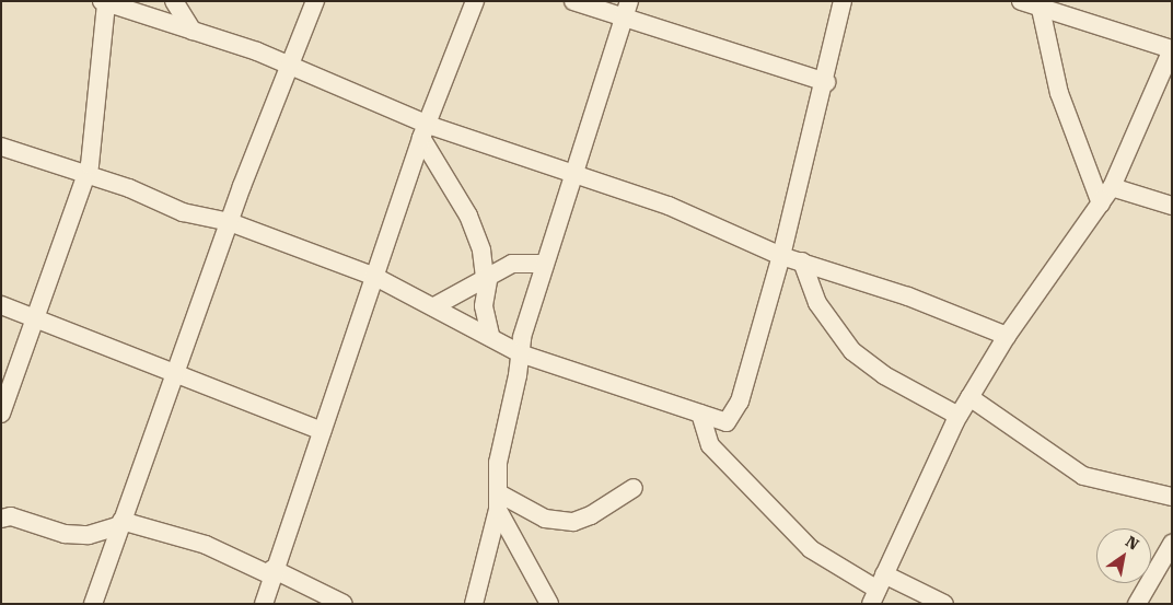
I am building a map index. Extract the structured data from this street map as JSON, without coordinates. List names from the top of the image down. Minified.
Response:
{"north":"top right"}
